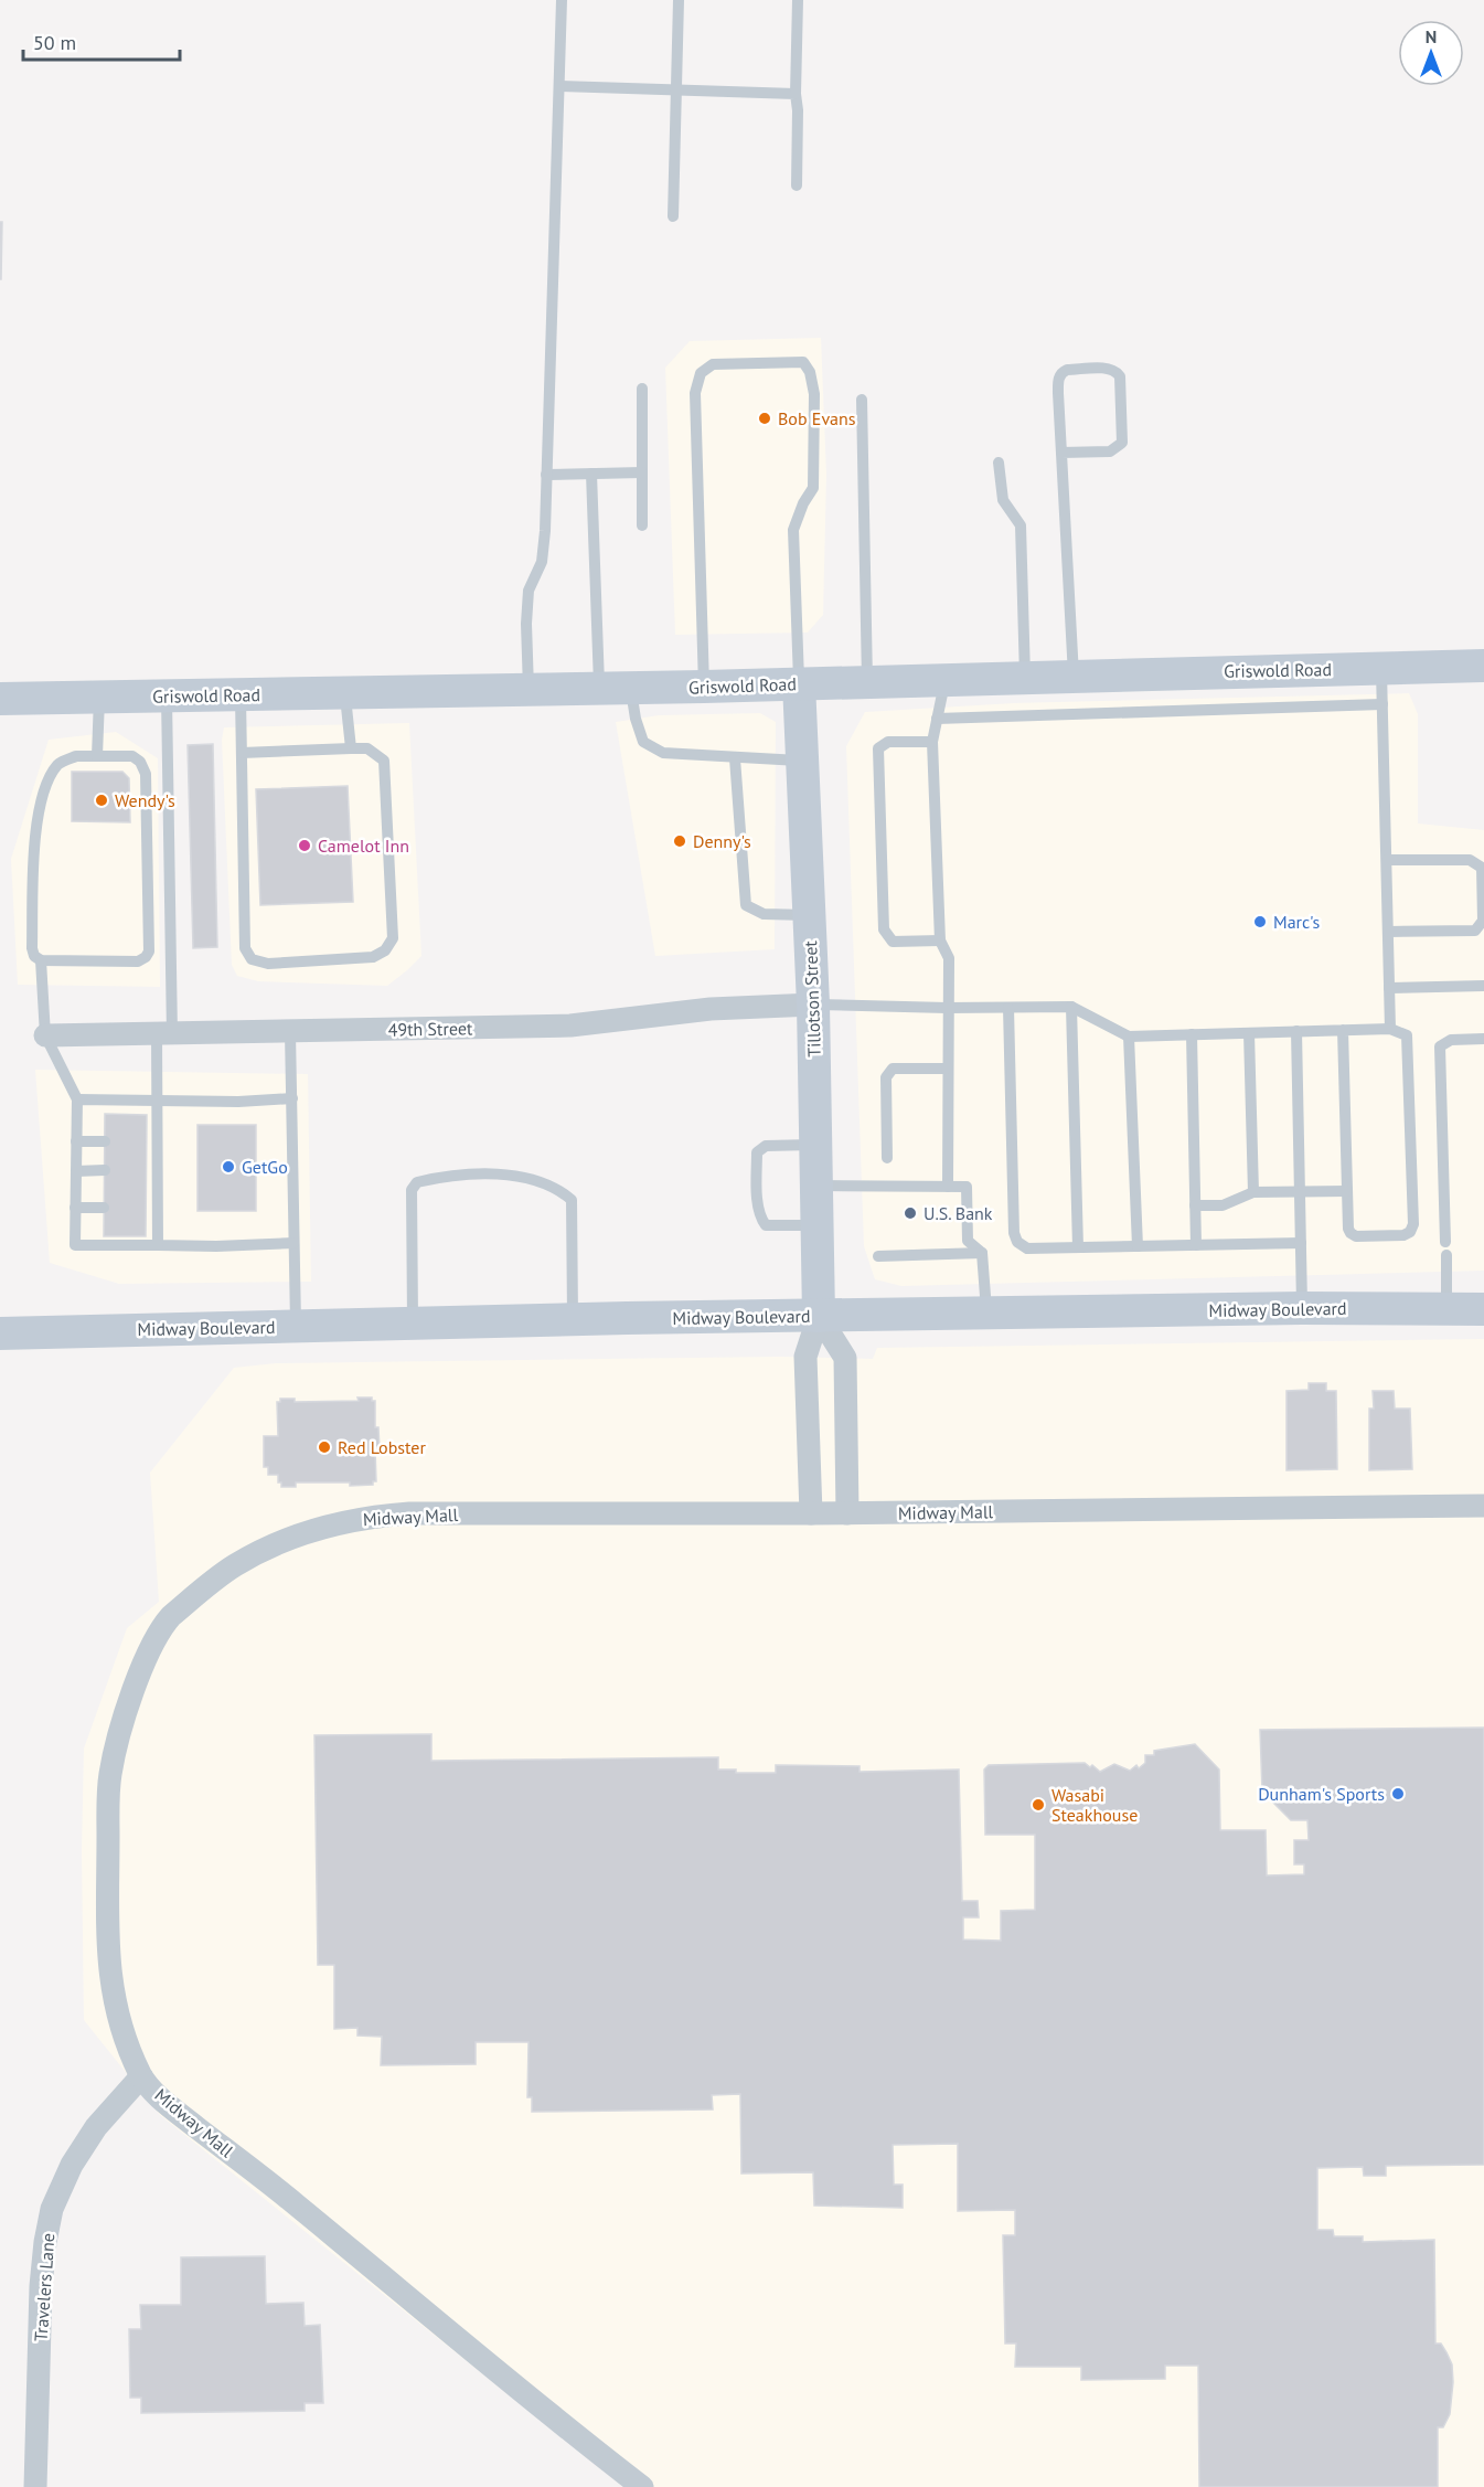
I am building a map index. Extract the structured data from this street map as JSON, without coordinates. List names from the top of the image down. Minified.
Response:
{"streets":{"street":["Griswold Road","Tillotson Street","49th Street","Midway Boulevard","Midway Mall","Travelers Lane"]},"crossings":[["Griswold Road","Tillotson Street"],["Tillotson Street","49th Street"],["Tillotson Street","Midway Boulevard"],["Tillotson Street","Midway Mall"],["Midway Mall","Travelers Lane"]],"places":["Bob Evans","Wendy's","Denny's","Camelot Inn","Marc's","GetGo","U.S. Bank","Red Lobster","Dunham's Sports","Wasabi Steakhouse"],"scale_bar":"50 m","north":"top"}
